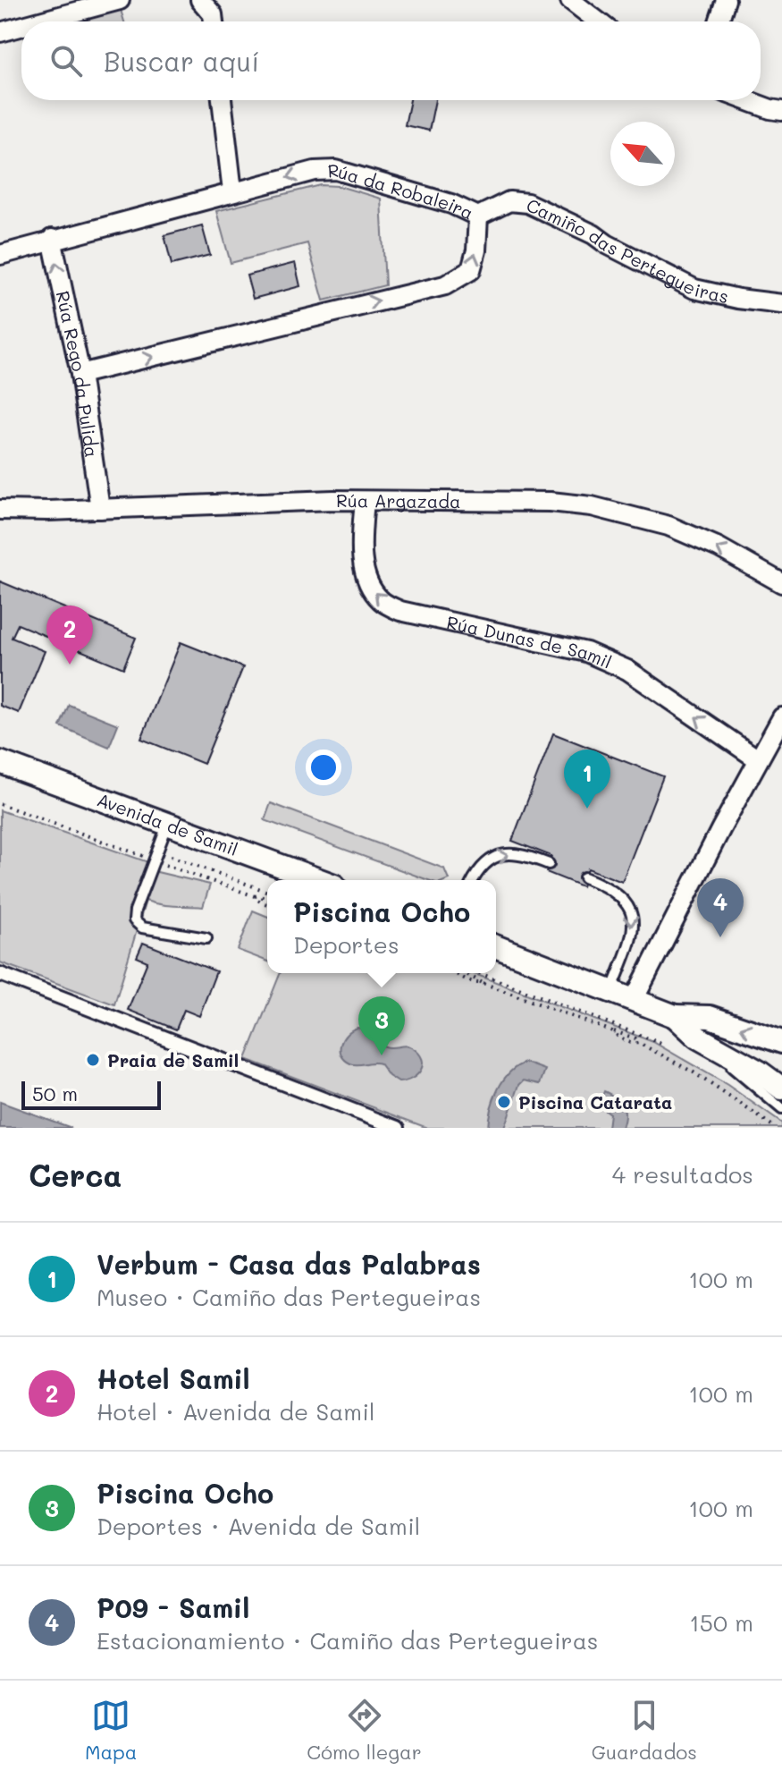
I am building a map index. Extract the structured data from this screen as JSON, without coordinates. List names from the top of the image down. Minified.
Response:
{"streets":{"street":["Rúa da Robaleira","Camiño das Pertegueiras","Rúa Rego da Pulida","Rúa Argazada","Rúa Dunas de Samil","Avenida de Samil"]},"crossings":[["Rúa da Robaleira","Camiño das Pertegueiras"],["Rúa da Robaleira","Rúa Rego da Pulida"],["Rúa Rego da Pulida","Rúa Argazada"],["Rúa Argazada","Rúa Dunas de Samil"]],"one_way":["Rúa Rego da Pulida","Rúa Argazada","Rúa Dunas de Samil"],"places":["Praia de Samil","Piscina Catarata"],"scale_bar":"50 m","north":"top left","page":{"search":"Buscar aquí","pins":["2","1","4","3"],"popup":["Piscina Ocho","Deportes"],"scale":"50 m","heading":["Cerca","4 resultados"],"list":[{"mark":"1","name":"Verbum - Casa das Palabras","note":"Museo · Camiño das Pertegueiras","value":"100 m"},{"mark":"2","name":"Hotel Samil","note":"Hotel · Avenida de Samil","value":"100 m"},{"mark":"3","name":"Piscina Ocho","note":"Deportes · Avenida de Samil","value":"100 m"},{"mark":"4","name":"P09 - Samil","note":"Estacionamiento · Camiño das Pertegueiras","value":"150 m"}],"nav":["Mapa","Cómo llegar","Guardados"]}}
